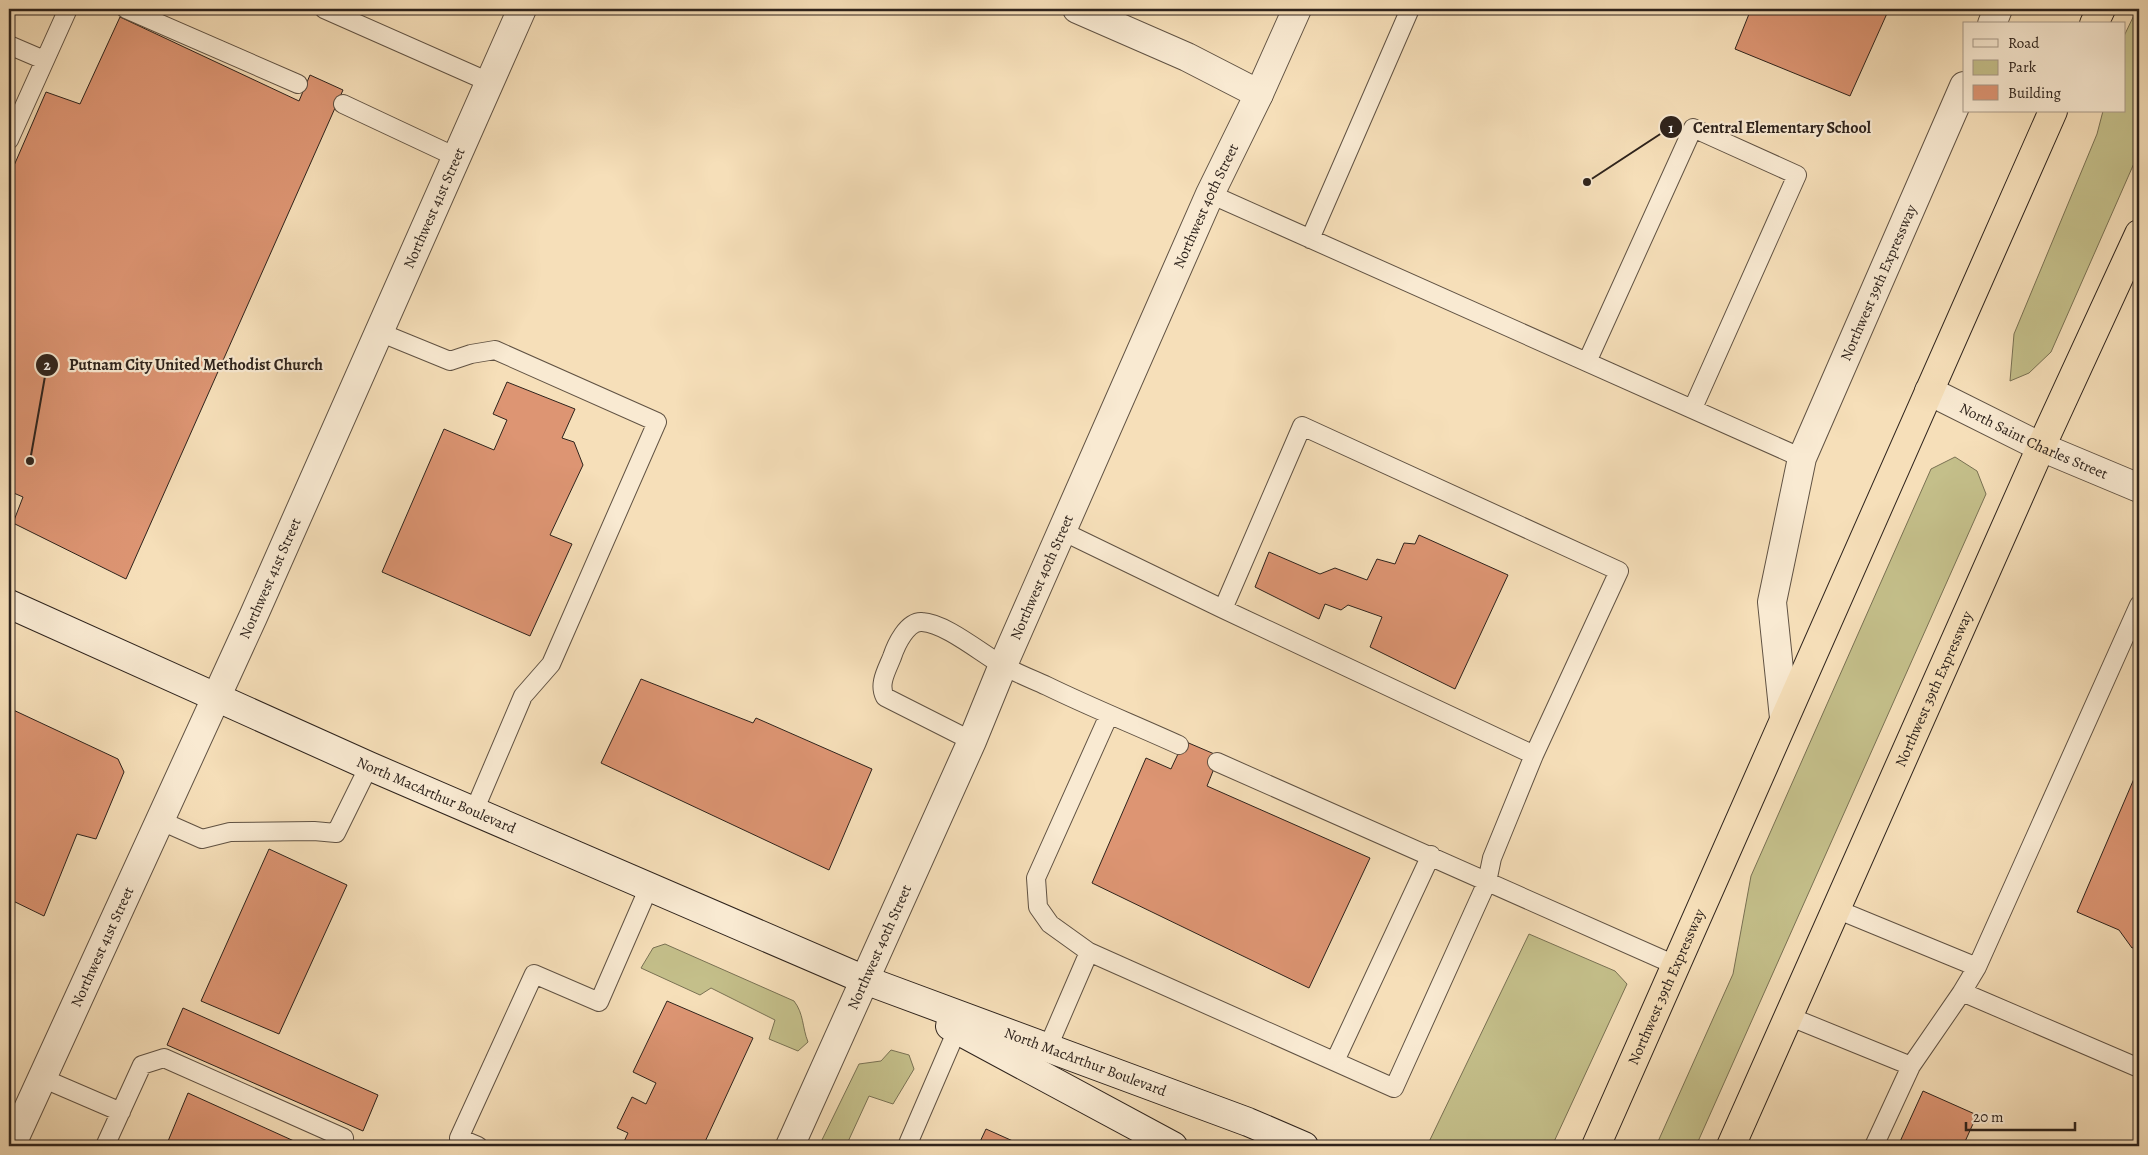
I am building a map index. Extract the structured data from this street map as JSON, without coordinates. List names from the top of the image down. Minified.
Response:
{"streets":{"highway":["Northwest 39th Expressway"],"street":["Northwest 40th Street","Northwest 41st Street","North Saint Charles Street","North MacArthur Boulevard"]},"crossings":[["Northwest 40th Street","North MacArthur Boulevard"],["Northwest 41st Street","North MacArthur Boulevard"],["Northwest 39th Expressway","North Saint Charles Street"]],"places":["Central Elementary School","Putnam City United Methodist Church"],"legend":["Road","Park","Building"],"scale_bar":"20 m"}
